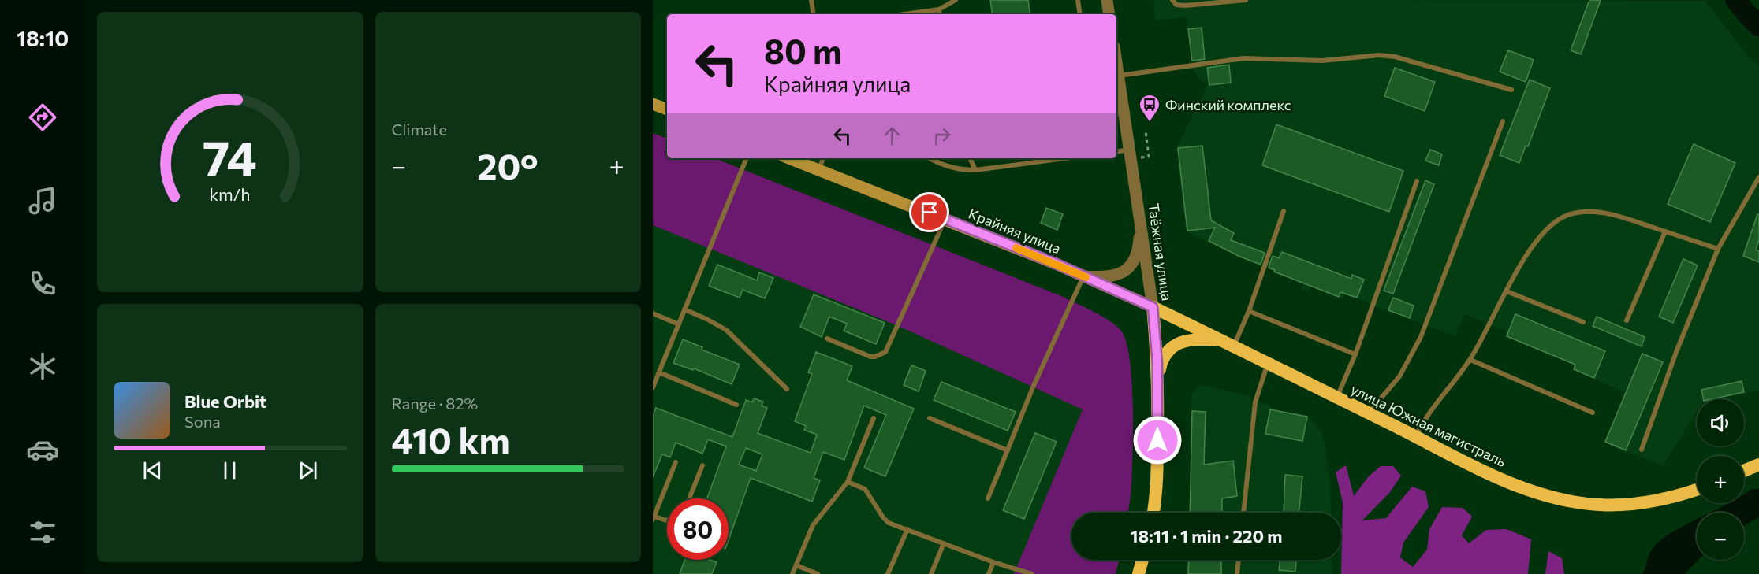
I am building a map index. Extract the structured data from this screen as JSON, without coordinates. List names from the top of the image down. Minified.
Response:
{"streets":{"highway":["Таёжная улица","улица Южная магистраль"],"main road":["Крайняя улица"]},"crossings":[["Крайняя улица","Таёжная улица"],["Крайняя улица","улица Южная магистраль"],["Таёжная улица","улица Южная магистраль"]],"places":{"bus stop":["Финский комплекс"]},"page":{"tabs":"18:10","tile":["Climate",["Range · 82%","410 km"]],"turn":["80 m","Крайняя улица"],"heat":["−","20°","+"],"song":["Blue Orbit","Sona"],"map_buttons":["+","−"],"limit":"80","trip":"18:11 · 1 min · 220 m","gauge":["74","km/h"]}}
